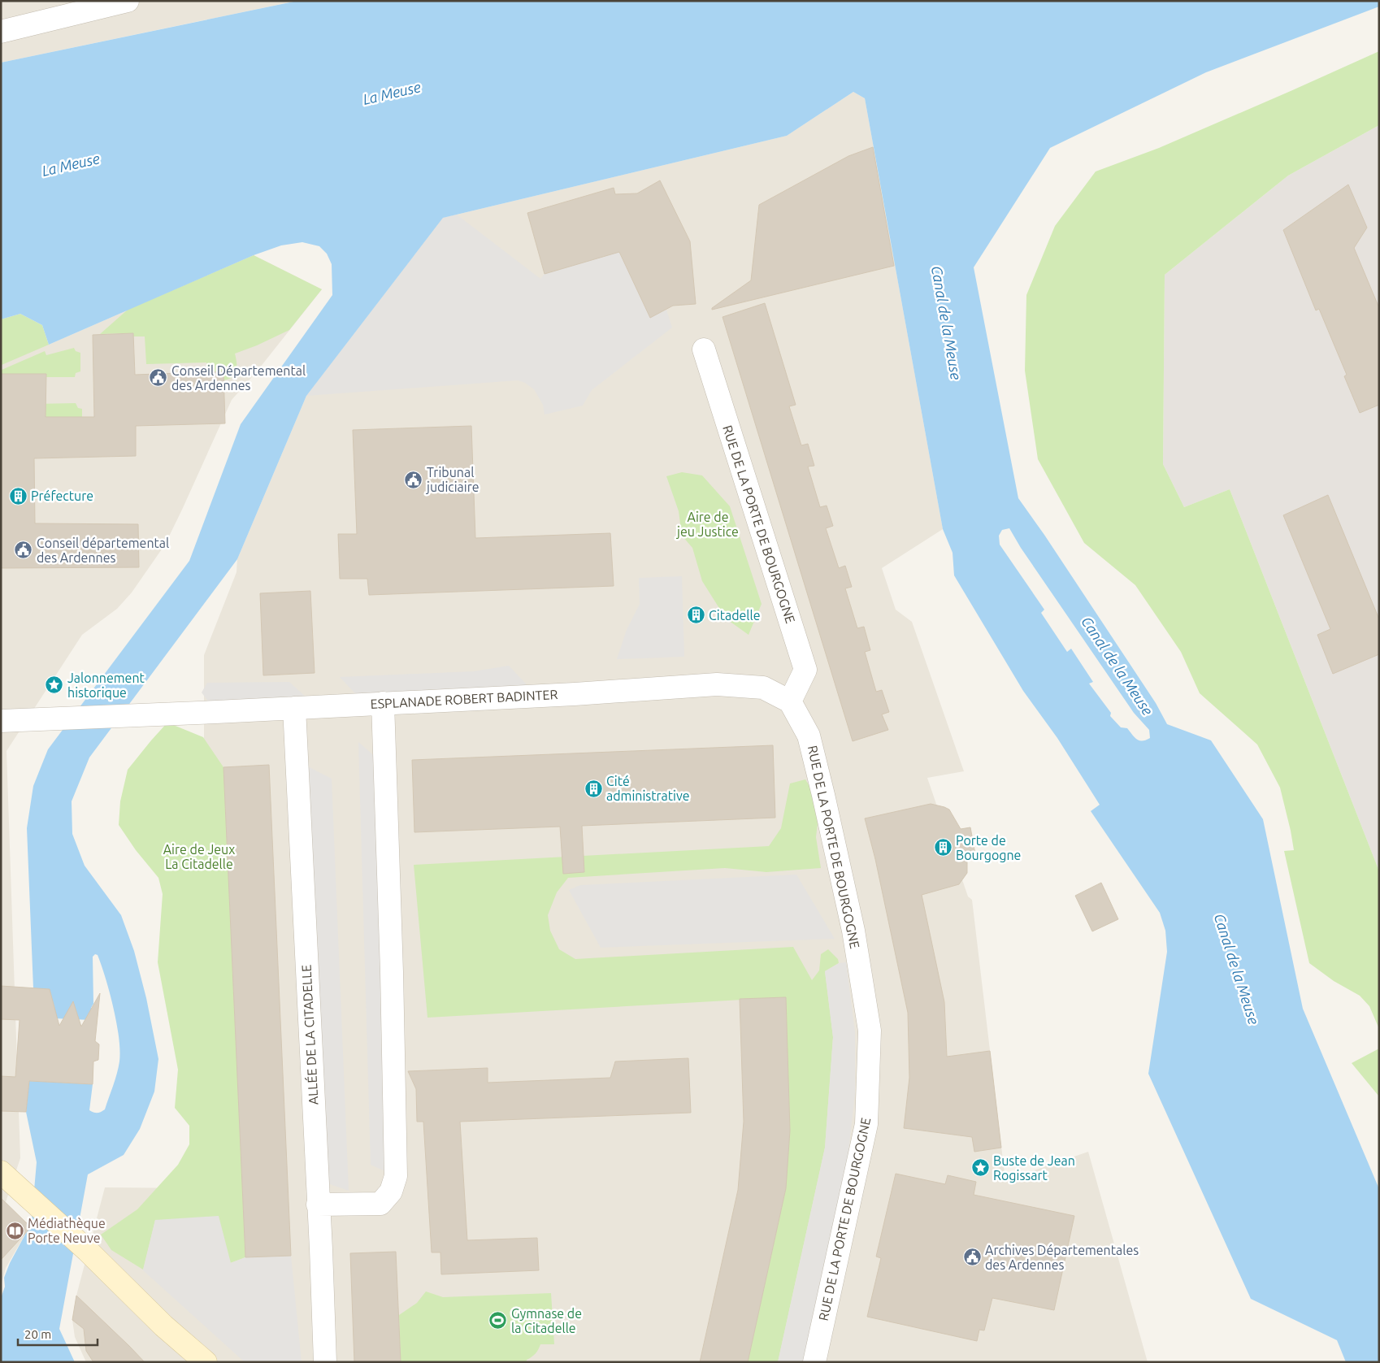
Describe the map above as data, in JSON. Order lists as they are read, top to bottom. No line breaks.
{"streets":{"street":["RUE DE LA PORTE DE BOURGOGNE","ESPLANADE ROBERT BADINTER","ALLÉE DE LA CITADELLE"]},"crossings":[["RUE DE LA PORTE DE BOURGOGNE","ESPLANADE ROBERT BADINTER"],["ESPLANADE ROBERT BADINTER","ALLÉE DE LA CITADELLE"]],"water":["La Meuse","Canal de la Meuse"],"parks":["Aire de jeu Justice","Aire de Jeux La Citadelle"],"places":{"public building":["Conseil Départemental des Ardennes","Tribunal judiciaire","Conseil départemental des Ardennes","Archives Départementales des Ardennes"],"building":["Préfecture","Citadelle","Cité administrative","Porte de Bourgogne"],"place":["Jalonnement historique","Buste de Jean Rogissart"],"library":["Médiathèque Porte Neuve"],"sports":["Gymnase de la Citadelle"]},"scale_bar":"20 m"}
